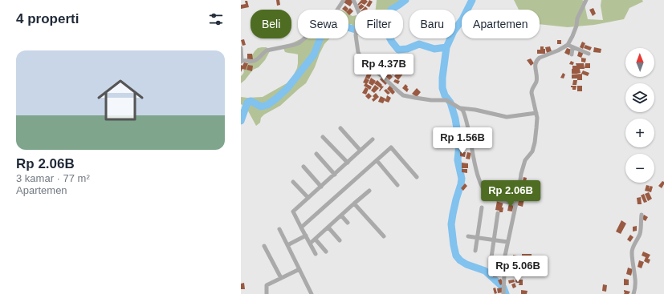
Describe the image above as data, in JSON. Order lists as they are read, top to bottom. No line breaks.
{"north":"top","page":{"heading":"4 properti","chip":["Beli","Sewa","Filter","Baru","Apartemen"],"list":[{"name":"Rp 2.06B","note":"3 kamar · 77 m² · Apartemen"}],"map_buttons":["+","−"],"price":["Rp 4.37B","Rp 1.56B","Rp 2.06B","Rp 5.06B"]}}
